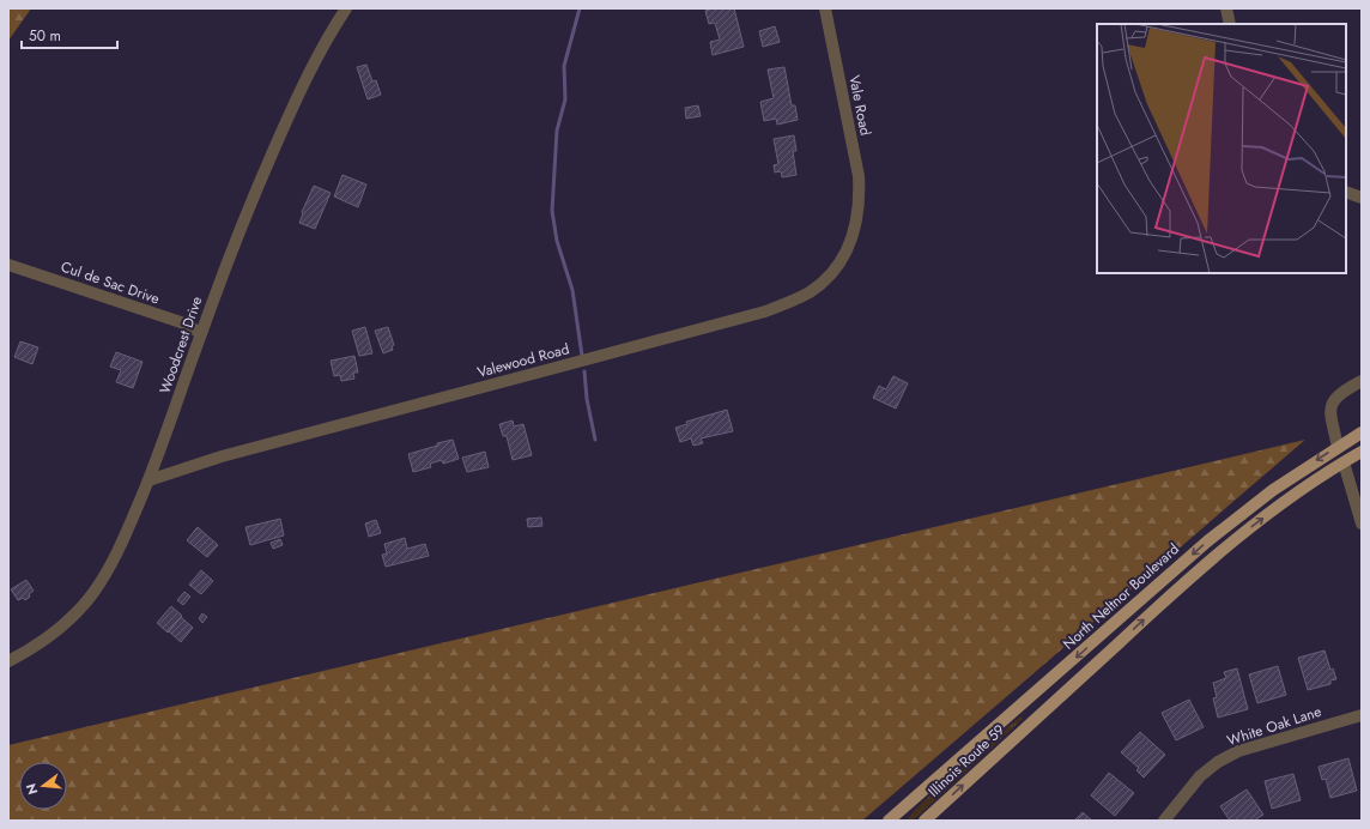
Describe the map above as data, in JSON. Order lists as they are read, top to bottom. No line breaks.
{"streets":{"main road":["North Neltnor Boulevard","Illinois Route 59"],"street":["Vale Road","Cul de Sac Drive","Woodcrest Drive","Valewood Road","White Oak Lane"]},"crossings":[["Vale Road","Valewood Road"],["Cul de Sac Drive","Woodcrest Drive"],["Woodcrest Drive","Valewood Road"],["North Neltnor Boulevard","Illinois Route 59"]],"one_way":["North Neltnor Boulevard","Illinois Route 59"],"scale_bar":"50 m","north":"left"}
